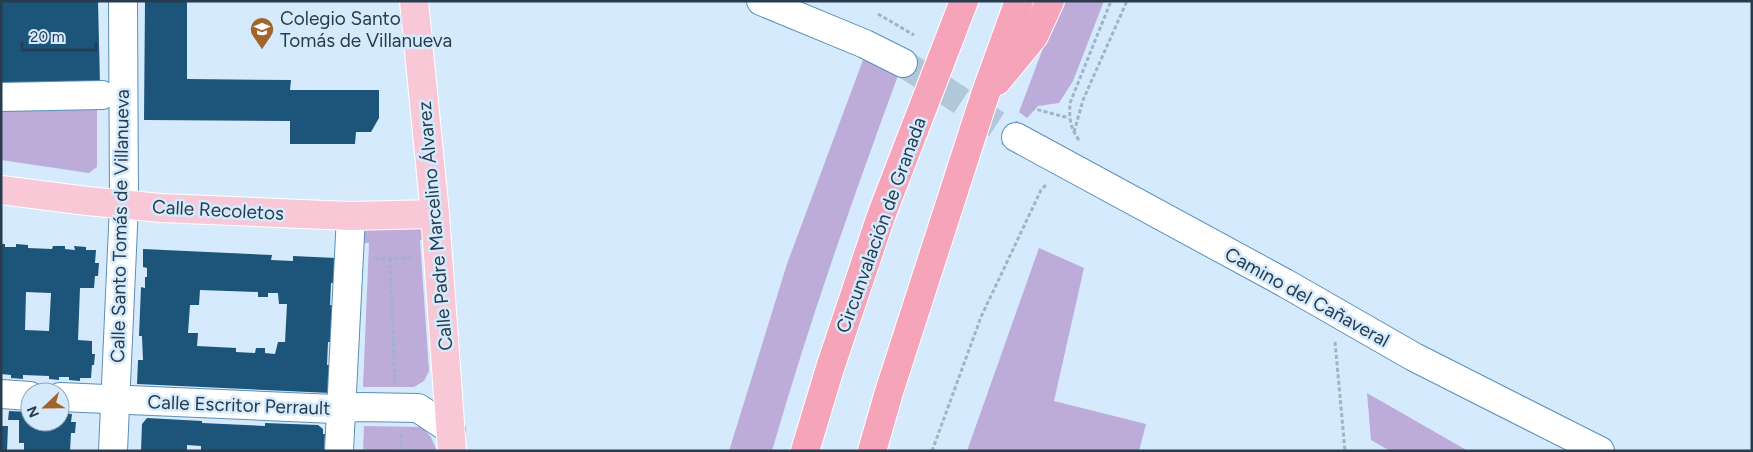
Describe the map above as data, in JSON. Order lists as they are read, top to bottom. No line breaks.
{"streets":{"highway":["Circunvalación de Granada"],"main road":["Calle Recoletos","Calle Padre Marcelino Álvarez"],"street":["Calle Santo Tomás de Villanueva","Camino del Cañaveral","Calle Escritor Perrault"]},"crossings":[["Calle Recoletos","Calle Santo Tomás de Villanueva"],["Calle Recoletos","Calle Padre Marcelino Álvarez"],["Calle Santo Tomás de Villanueva","Calle Escritor Perrault"]],"places":{"school or university":["Colegio Santo Tomás de Villanueva"]},"scale_bar":"20 m","north":"left"}
